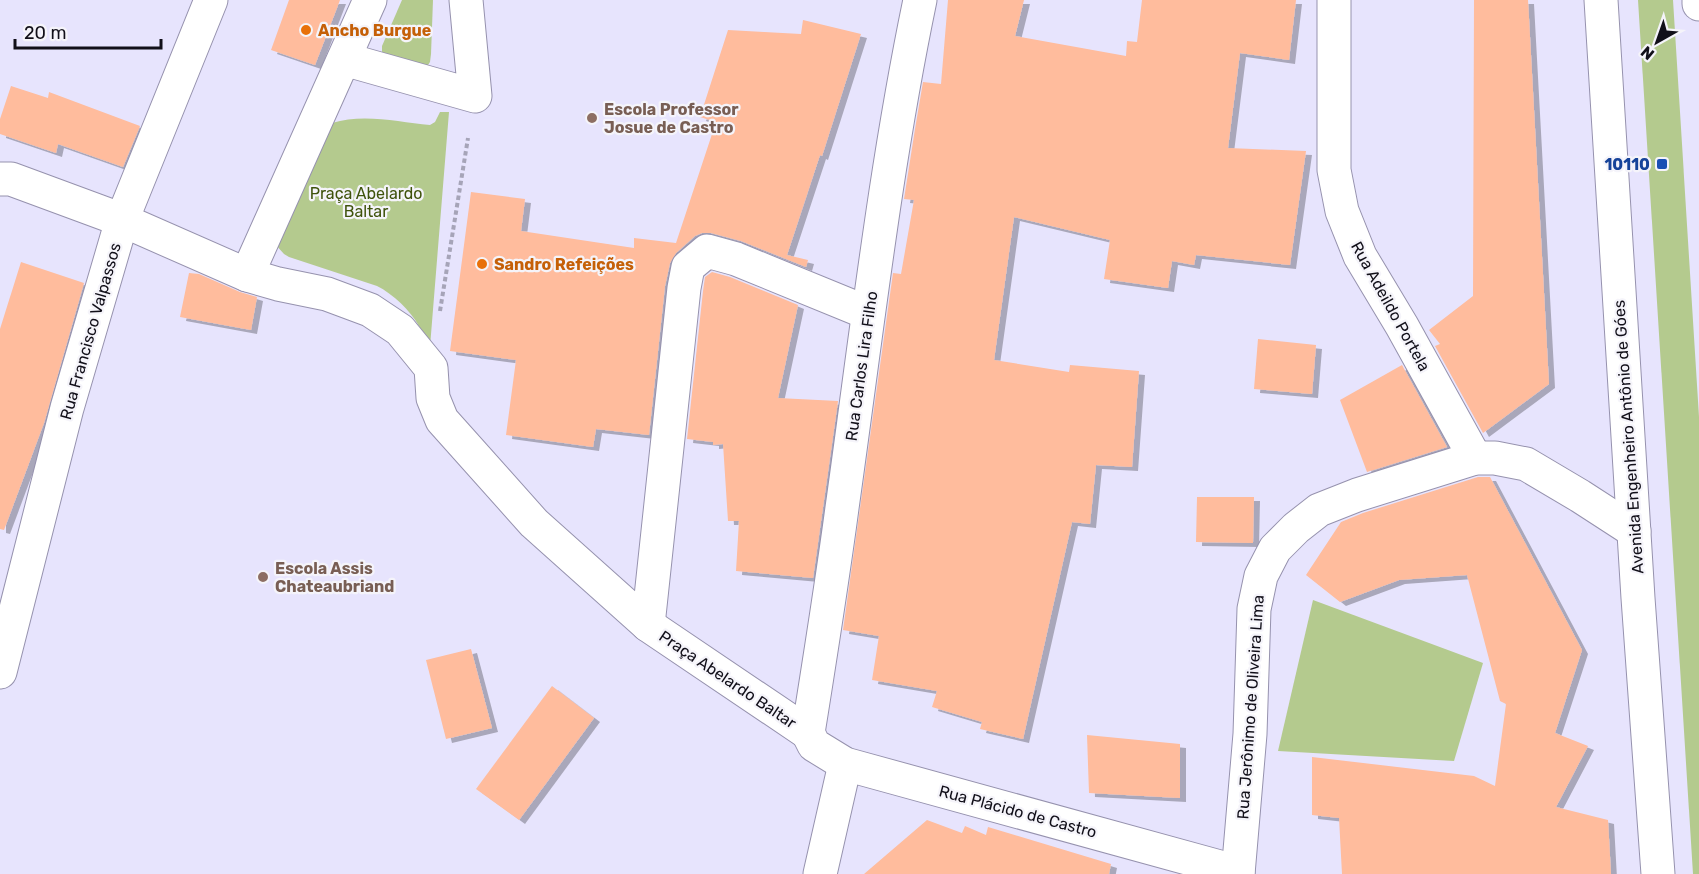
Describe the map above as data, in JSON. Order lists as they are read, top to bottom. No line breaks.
{"streets":{"street":["Rua Adeildo Portela","Rua Francisco Valpassos","Rua Carlos Lira Filho","Avenida Engenheiro Antônio de Góes","Praça Abelardo Baltar","Rua Jerônimo de Oliveira Lima","Rua Plácido de Castro"]},"crossings":[["Rua Adeildo Portela","Rua Jerônimo de Oliveira Lima"],["Rua Carlos Lira Filho","Praça Abelardo Baltar"],["Rua Carlos Lira Filho","Rua Plácido de Castro"],["Avenida Engenheiro Antônio de Góes","Rua Jerônimo de Oliveira Lima"],["Praça Abelardo Baltar","Rua Plácido de Castro"],["Rua Jerônimo de Oliveira Lima","Rua Plácido de Castro"]],"parks":["Praça Abelardo Baltar"],"places":{"other":["Ancho Burgue","Escola Professor Josue de Castro","Sandro Refeições","Escola Assis Chateaubriand"],"transit":["10110"]},"scale_bar":"20 m","north":"bottom left"}
